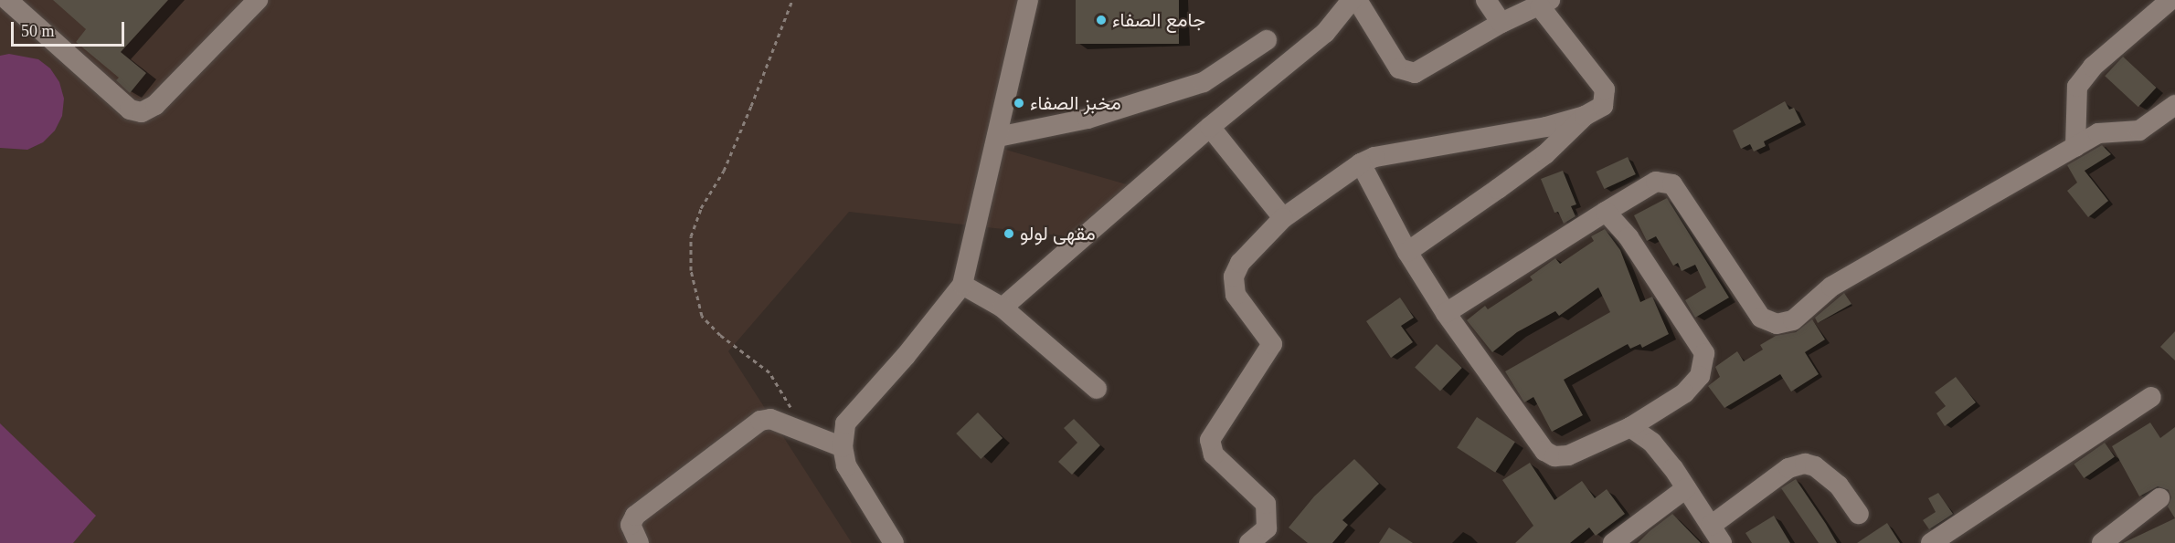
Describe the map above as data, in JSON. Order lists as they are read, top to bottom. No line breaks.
{"places":["جامع الصفاء","مخبز الصفاء","مقهى لولو"],"scale_bar":"50 m"}
